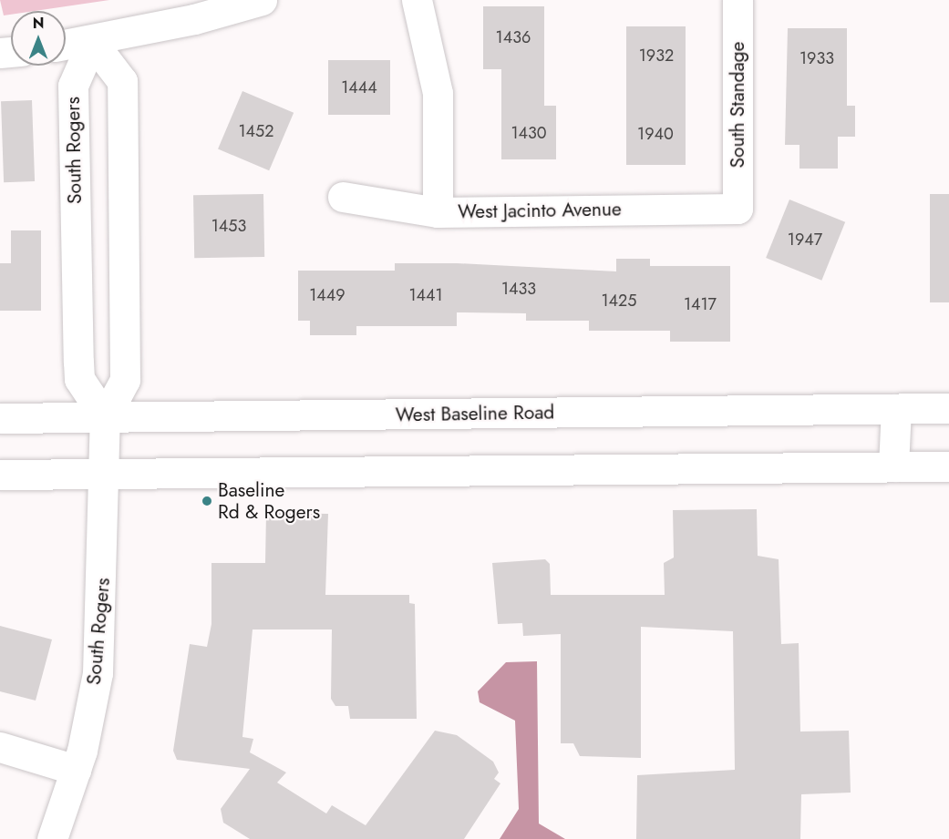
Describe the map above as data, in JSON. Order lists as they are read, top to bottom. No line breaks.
{"streets":{"street":["South Standage","South Rogers","West Jacinto Avenue","West Baseline Road"]},"crossings":[["South Standage","West Jacinto Avenue"],["South Rogers","West Baseline Road"]],"places":["Baseline Rd & Rogers"],"house_numbers":["1436","1932","1933","1444","1452","1430","1940","1453","1947","1433","1449","1441","1425","1417"],"north":"top"}
